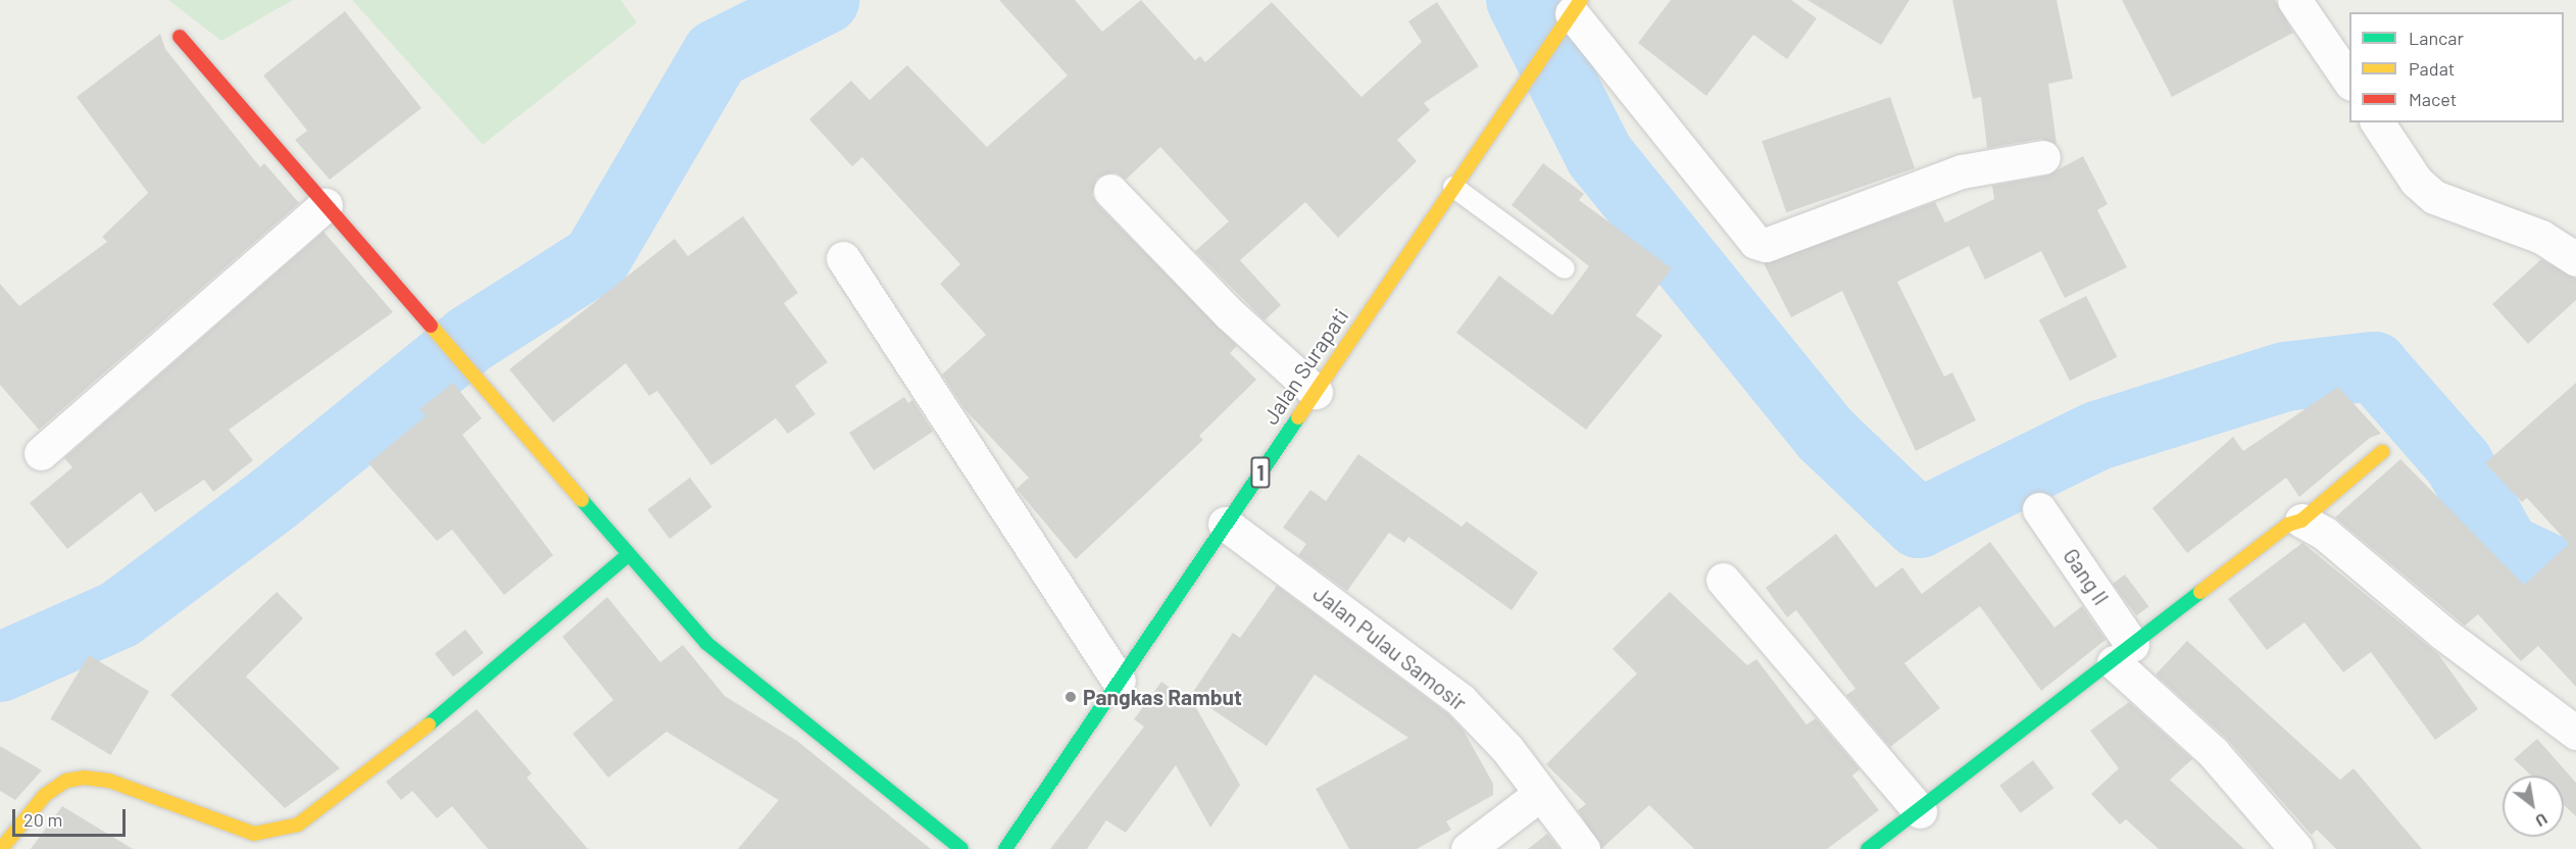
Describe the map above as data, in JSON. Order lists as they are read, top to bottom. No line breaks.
{"streets":{"main road":["Jalan Surapati","1"],"street":["Gang II","Jalan Pulau Samosir"]},"crossings":[["Jalan Surapati","Jalan Pulau Samosir"]],"places":["Pangkas Rambut"],"legend":["Lancar","Padat","Macet"],"scale_bar":"20 m","north":"bottom right"}
